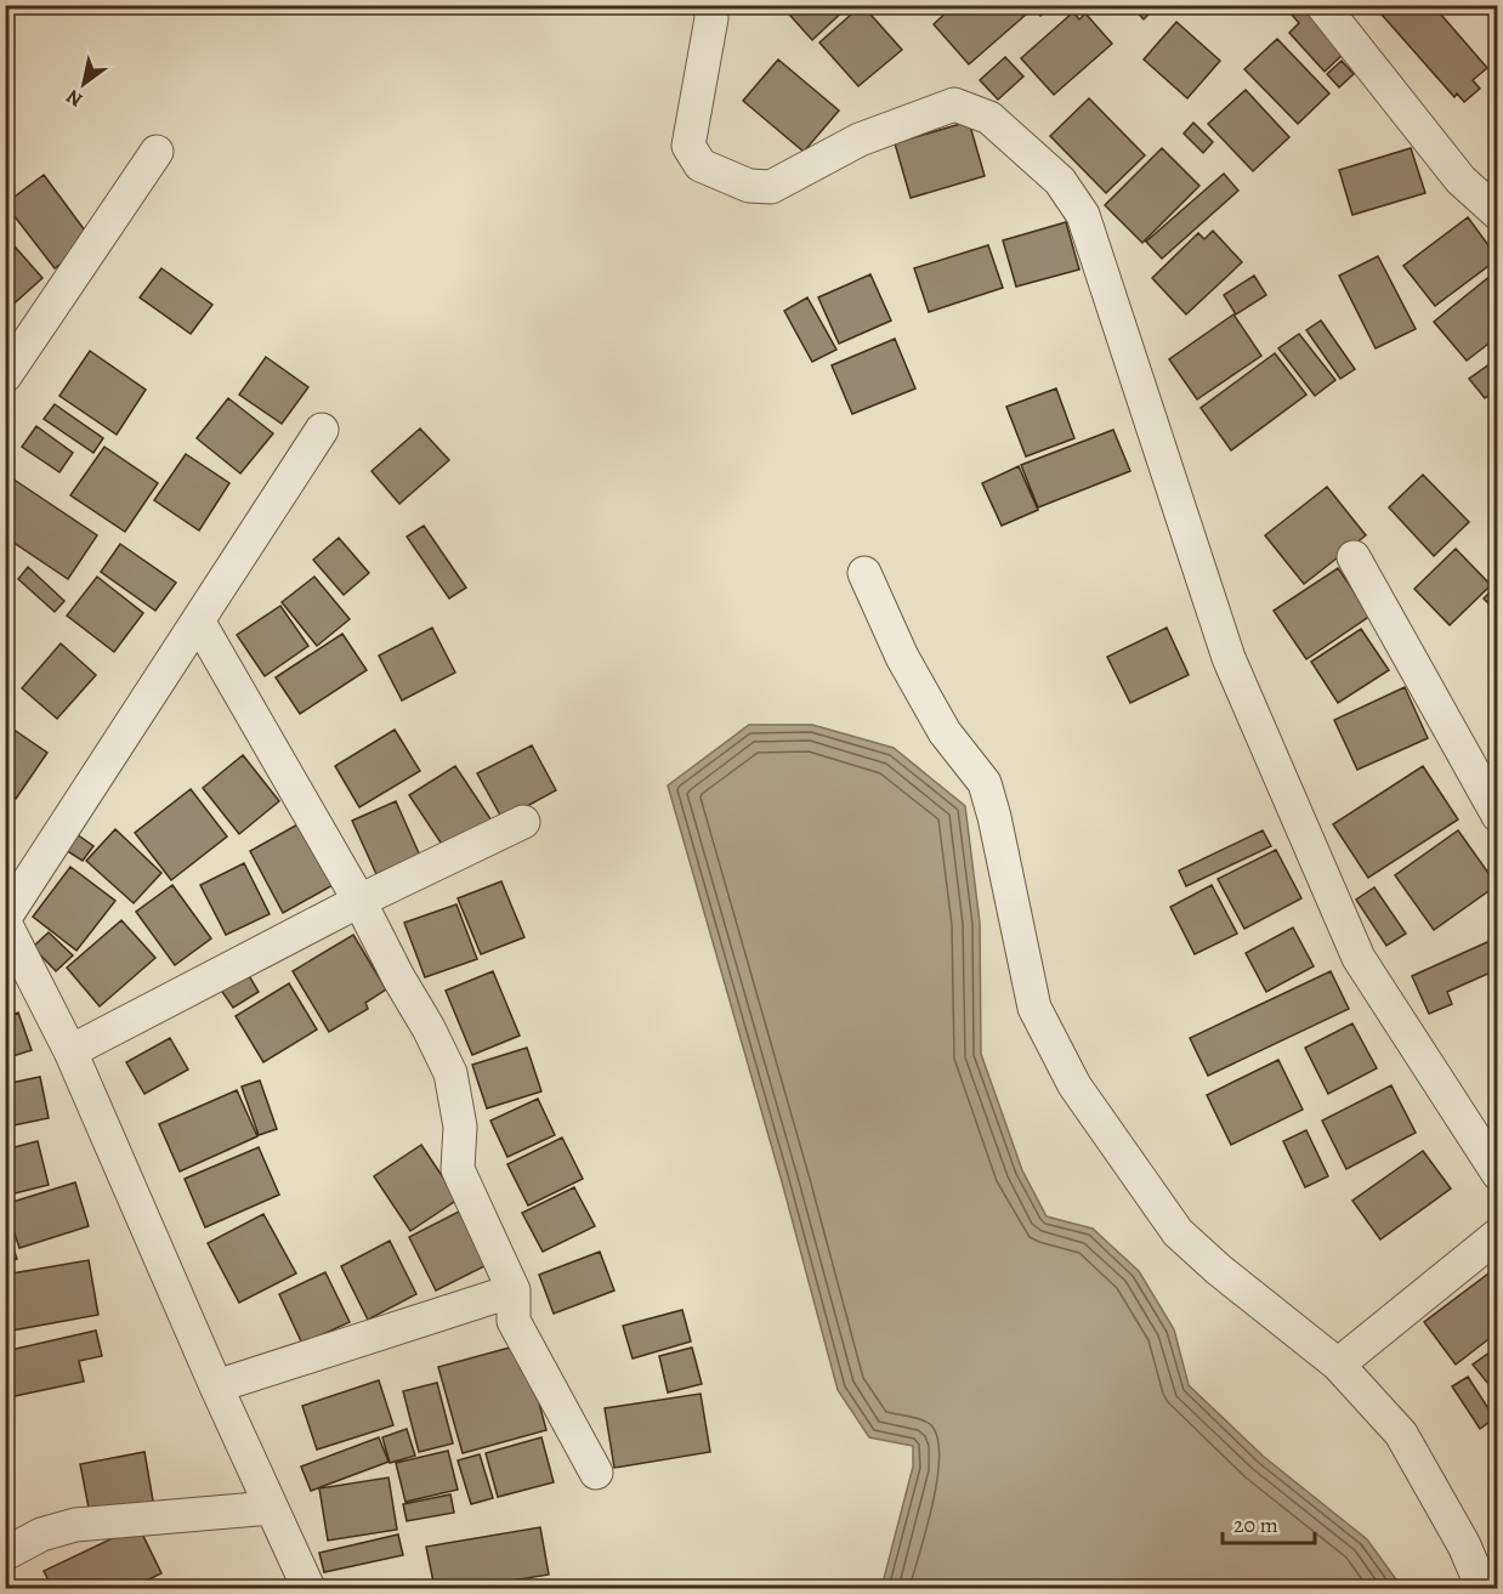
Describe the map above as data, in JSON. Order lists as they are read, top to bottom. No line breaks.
{"scale_bar":"20 m","north":"bottom left"}
